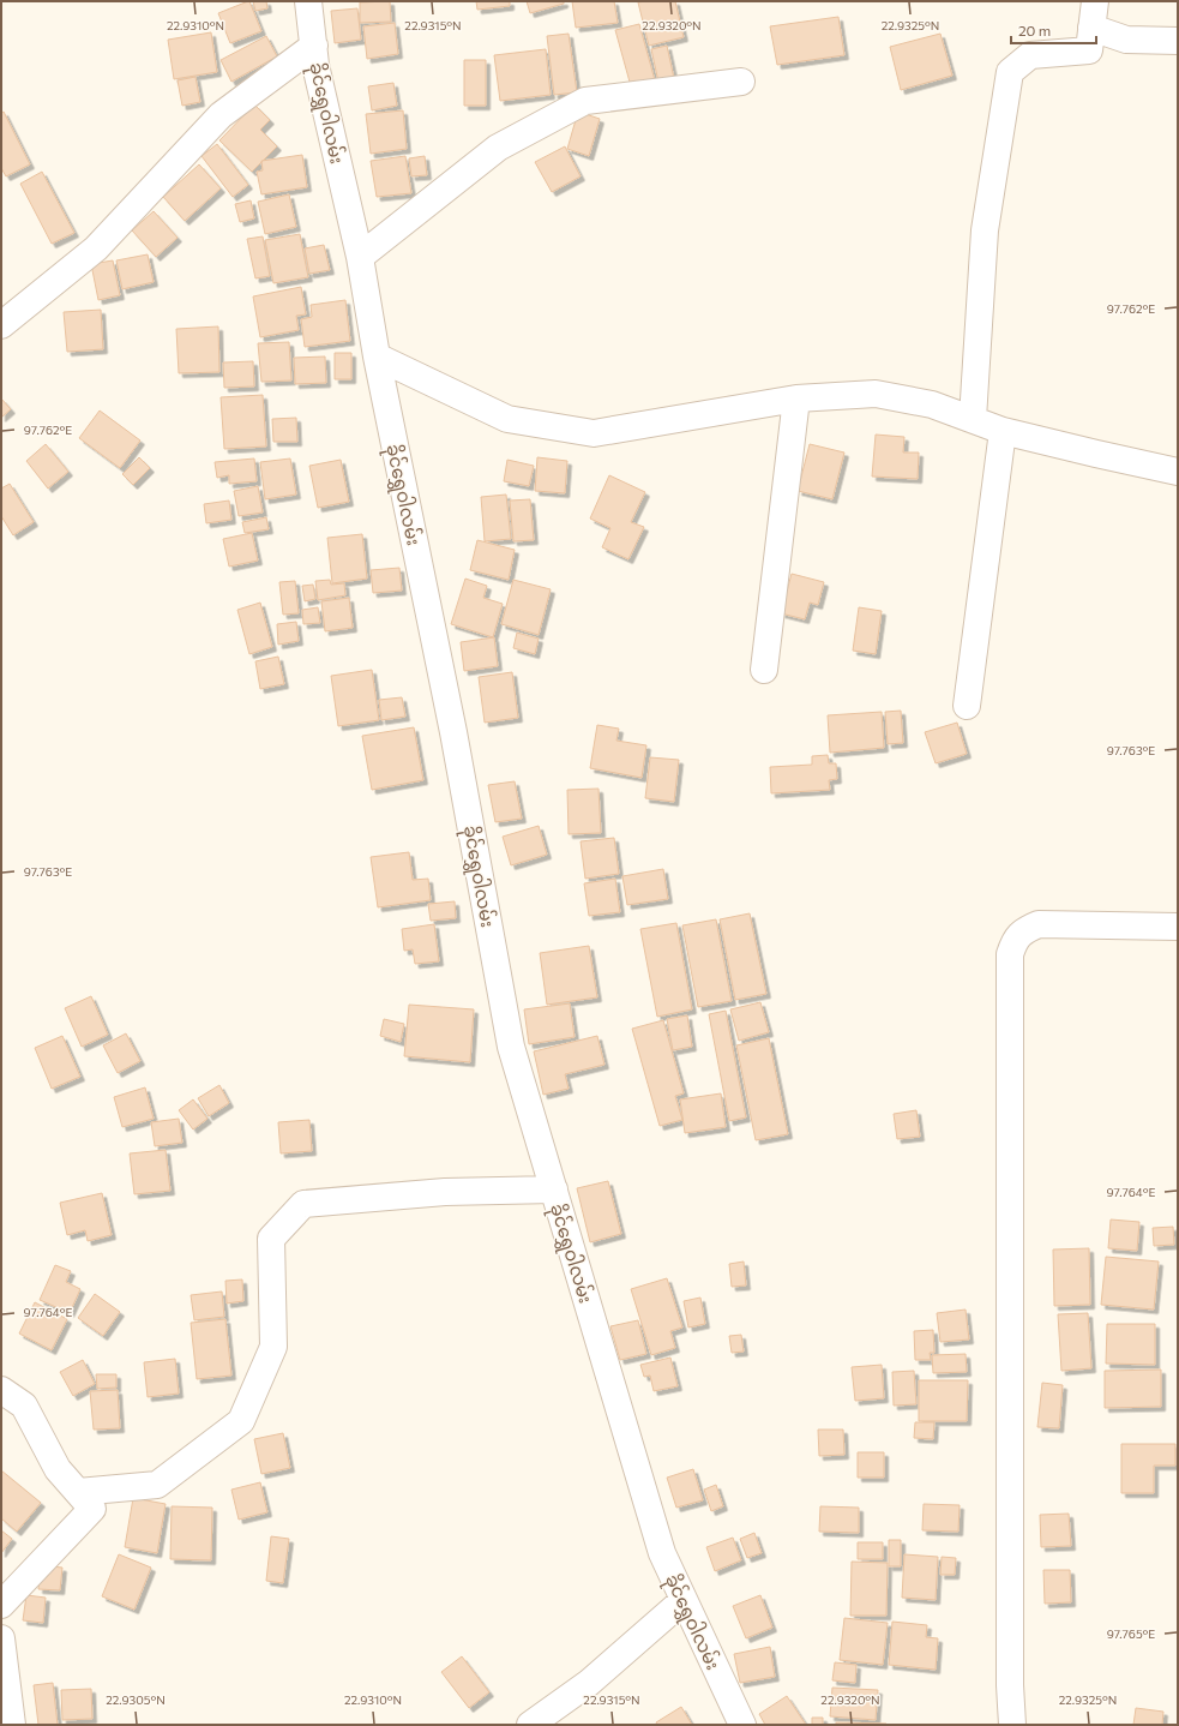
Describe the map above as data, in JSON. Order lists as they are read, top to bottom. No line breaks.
{"streets":{"street":["ခိုင်ရွှေဝါလမ်း"]},"scale_bar":"20 m","coordinates":["22.9310°N","22.9315°N","22.9320°N","22.9325°N","97.762°E","97.763°E","97.764°E","97.765°E","22.9305°N"]}
